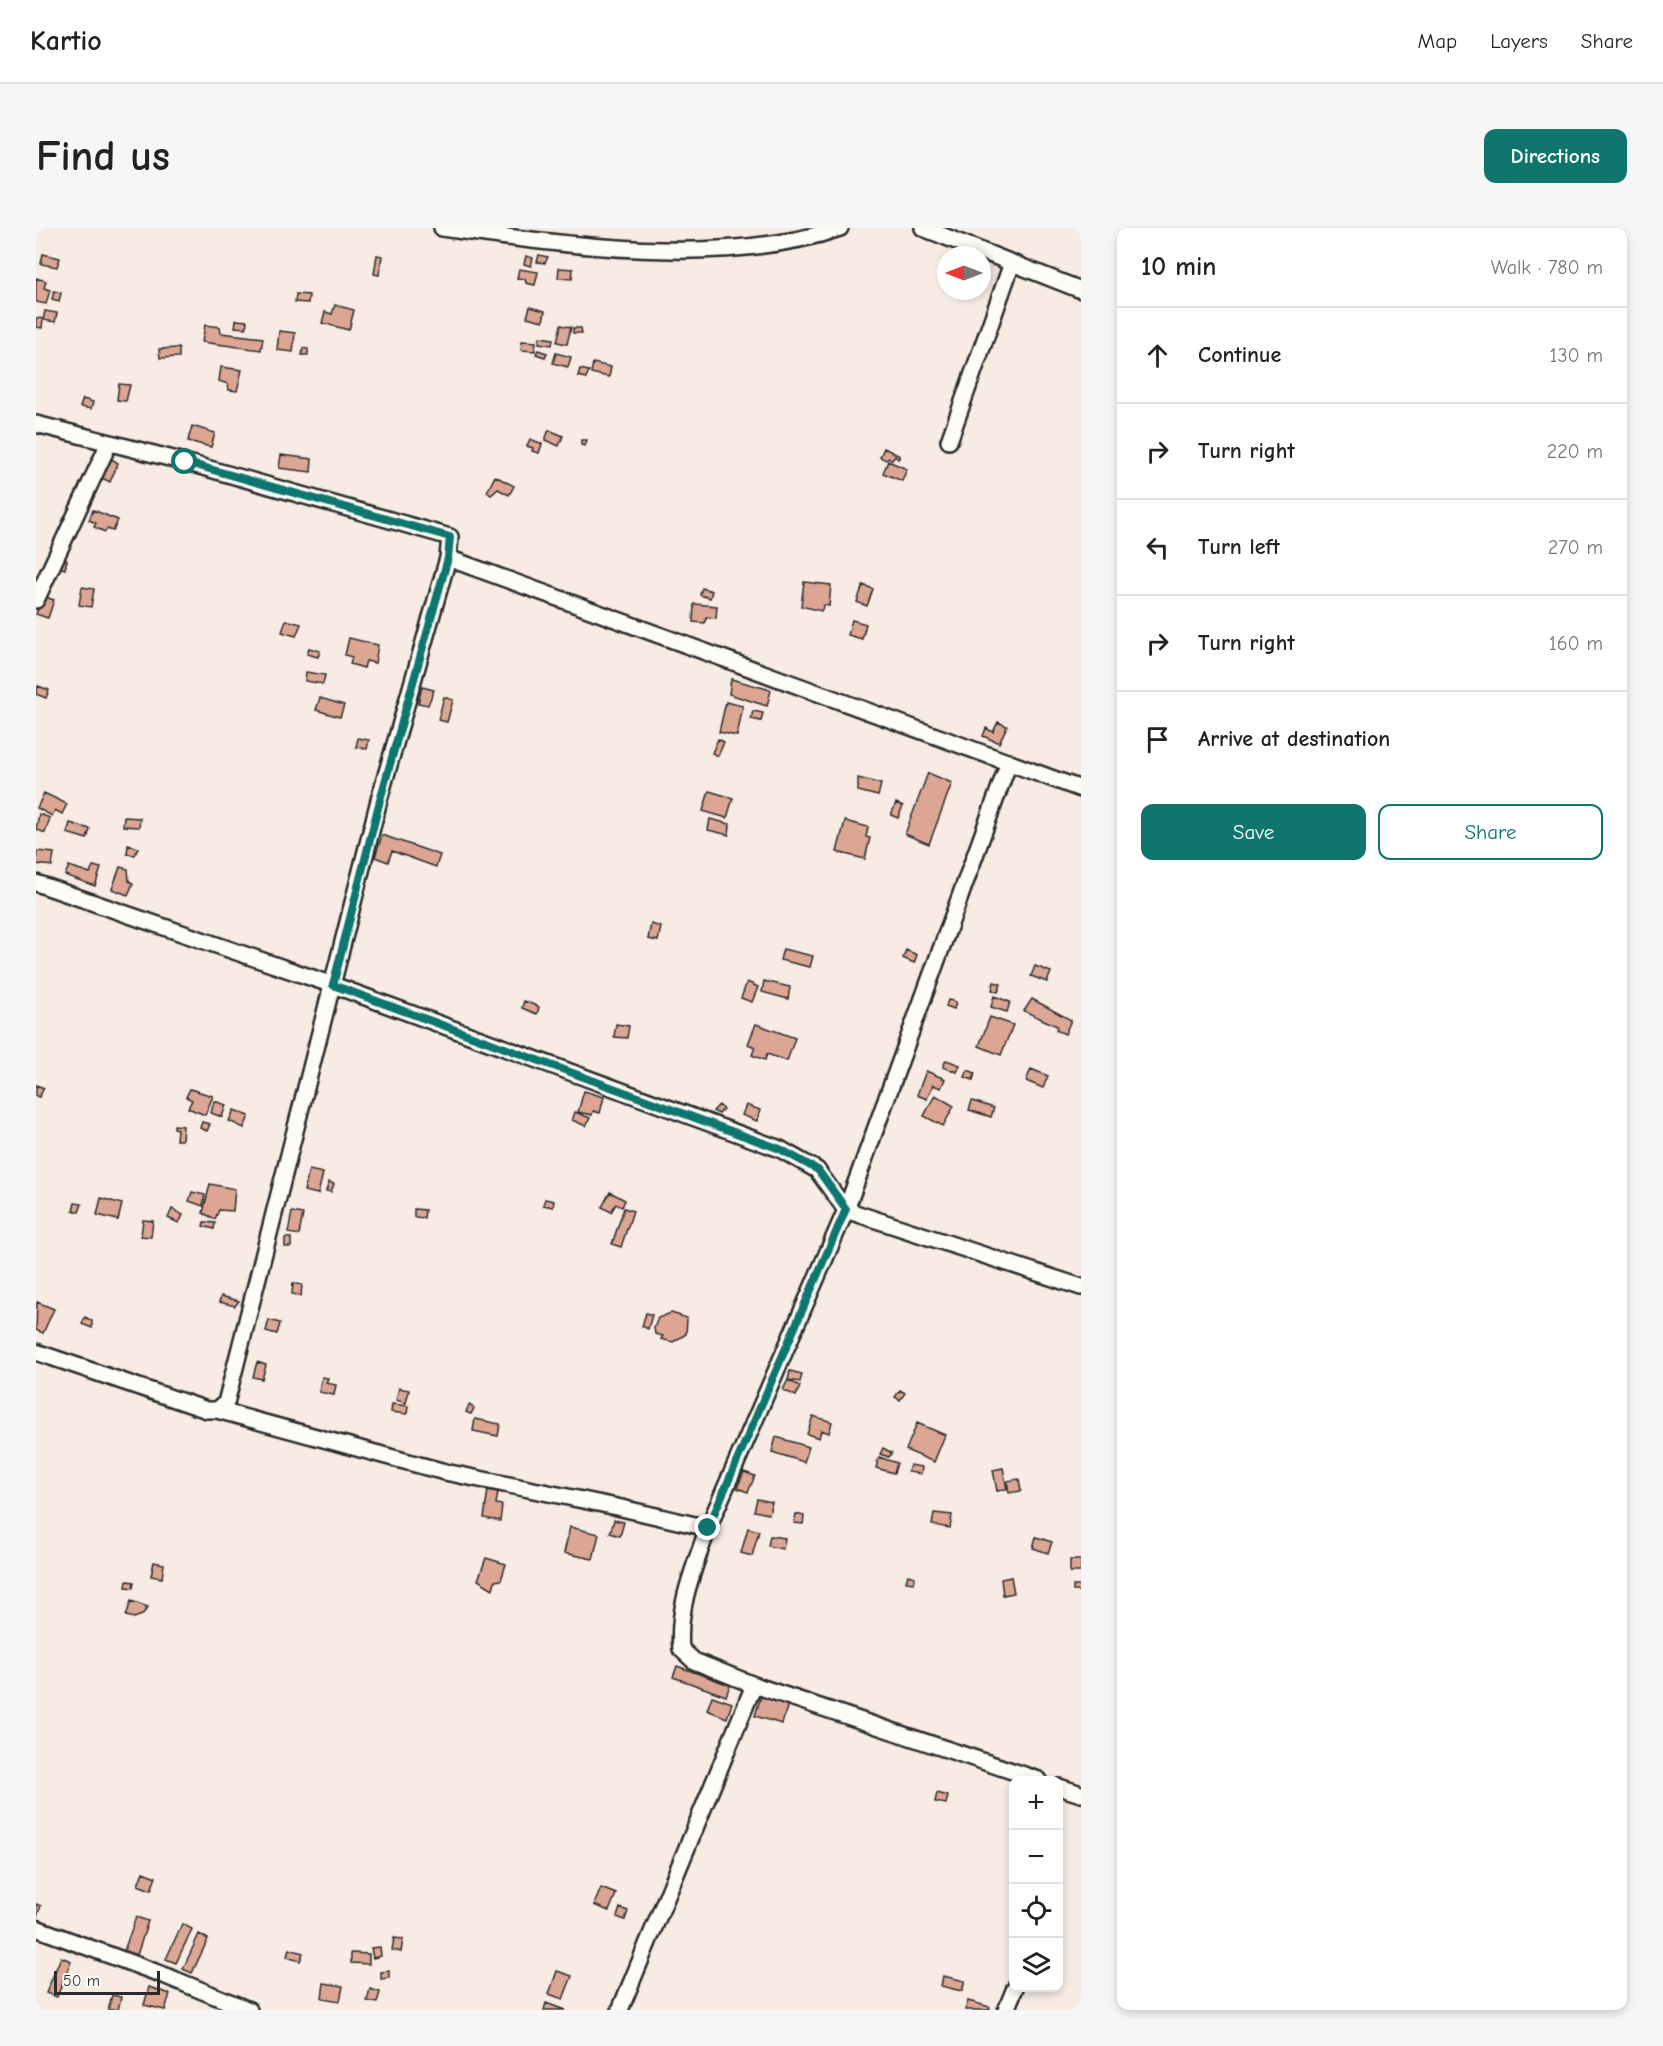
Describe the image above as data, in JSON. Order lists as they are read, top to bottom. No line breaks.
{"scale_bar":"50 m","north":"left","page":{"header":"Kartio","nav":["Map","Layers","Share"],"buttons":["Directions",["Save","Share"]],"title":"Find us","heading":["10 min","Walk · 780 m"],"list":[["Continue","130 m"],["Turn right","220 m"],["Turn left","270 m"],["Turn right","160 m"],"Arrive at destination"],"map_buttons":["+","−"],"scale":"50 m"}}
